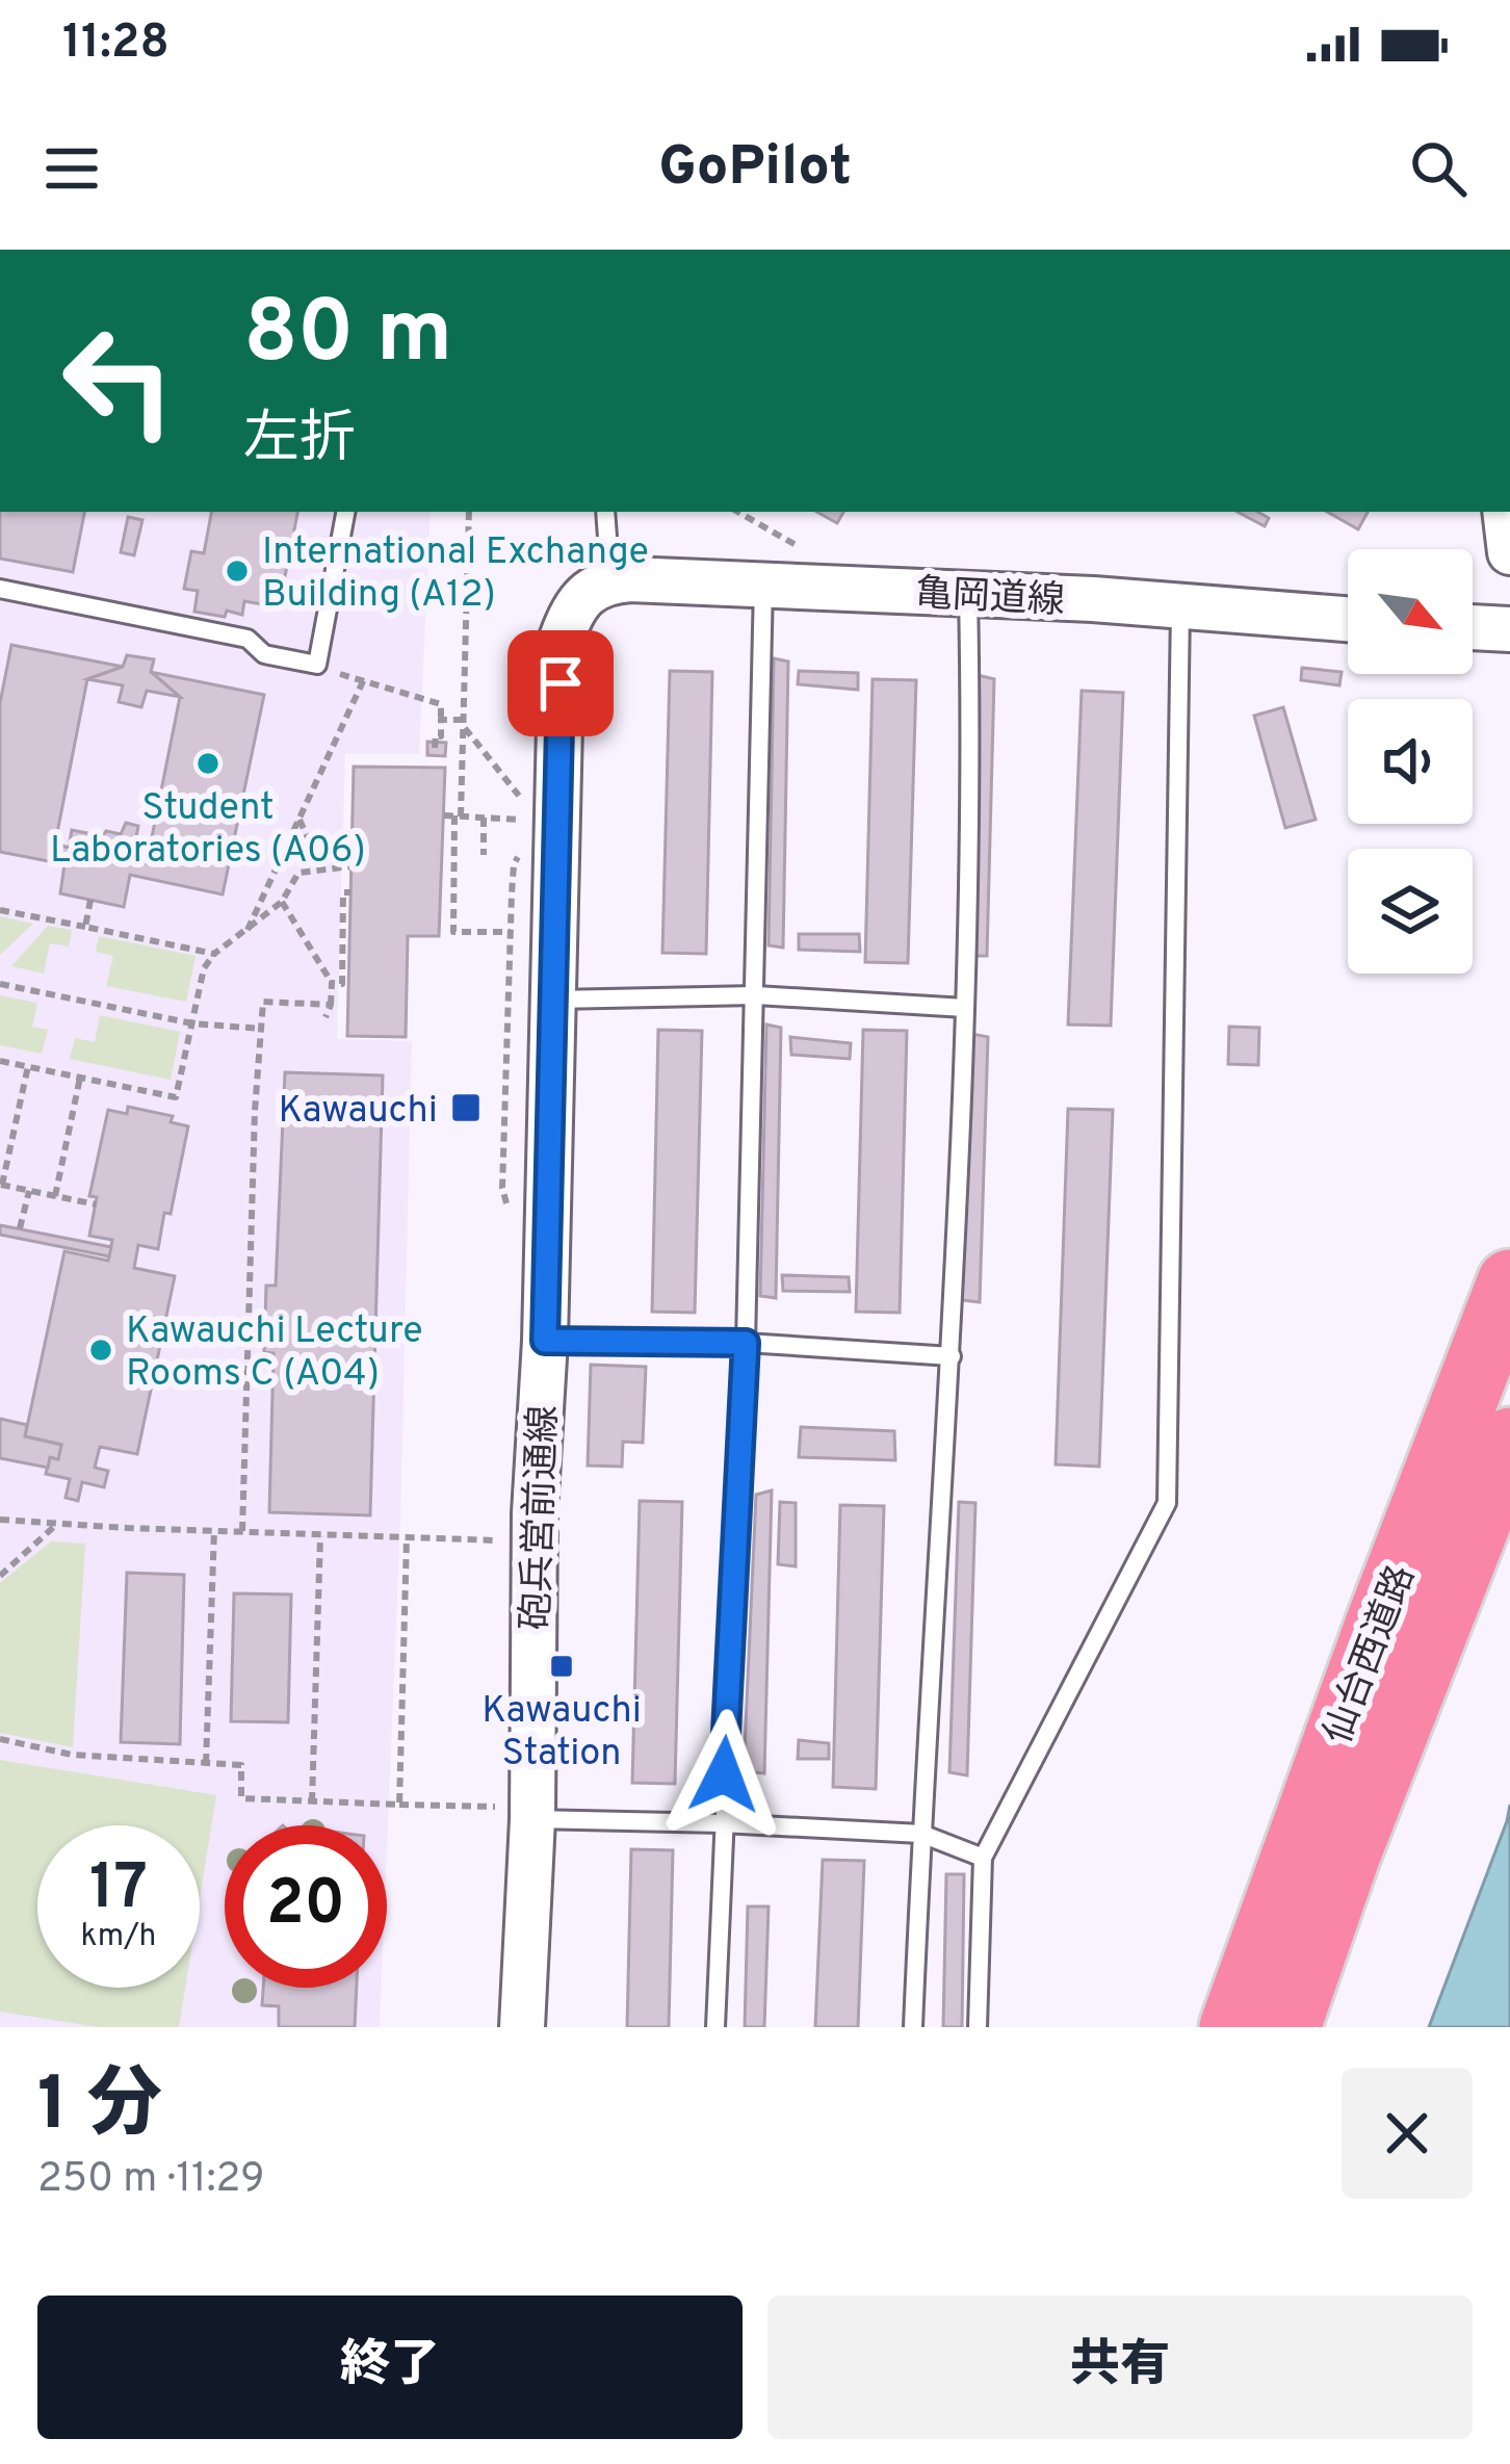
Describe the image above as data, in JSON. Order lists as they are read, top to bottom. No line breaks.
{"streets":{"highway":["仙台西道路"],"street":["亀岡道線","砲兵営前通線"]},"crossings":[["亀岡道線","砲兵営前通線"]],"places":{"other":["International Exchange Building (A12)","Student Laboratories (A06)","Kawauchi Lecture Rooms C (A04)"],"transit":["Kawauchi","Kawauchi Station"]},"north":"bottom right","page":{"status":"11:28","header":"GoPilot","turn":["80 m","左折"],"speed":"17 km/h","limit":"20","heading":["1 分","250 m · 11:29"],"buttons":["終了","共有"]}}
